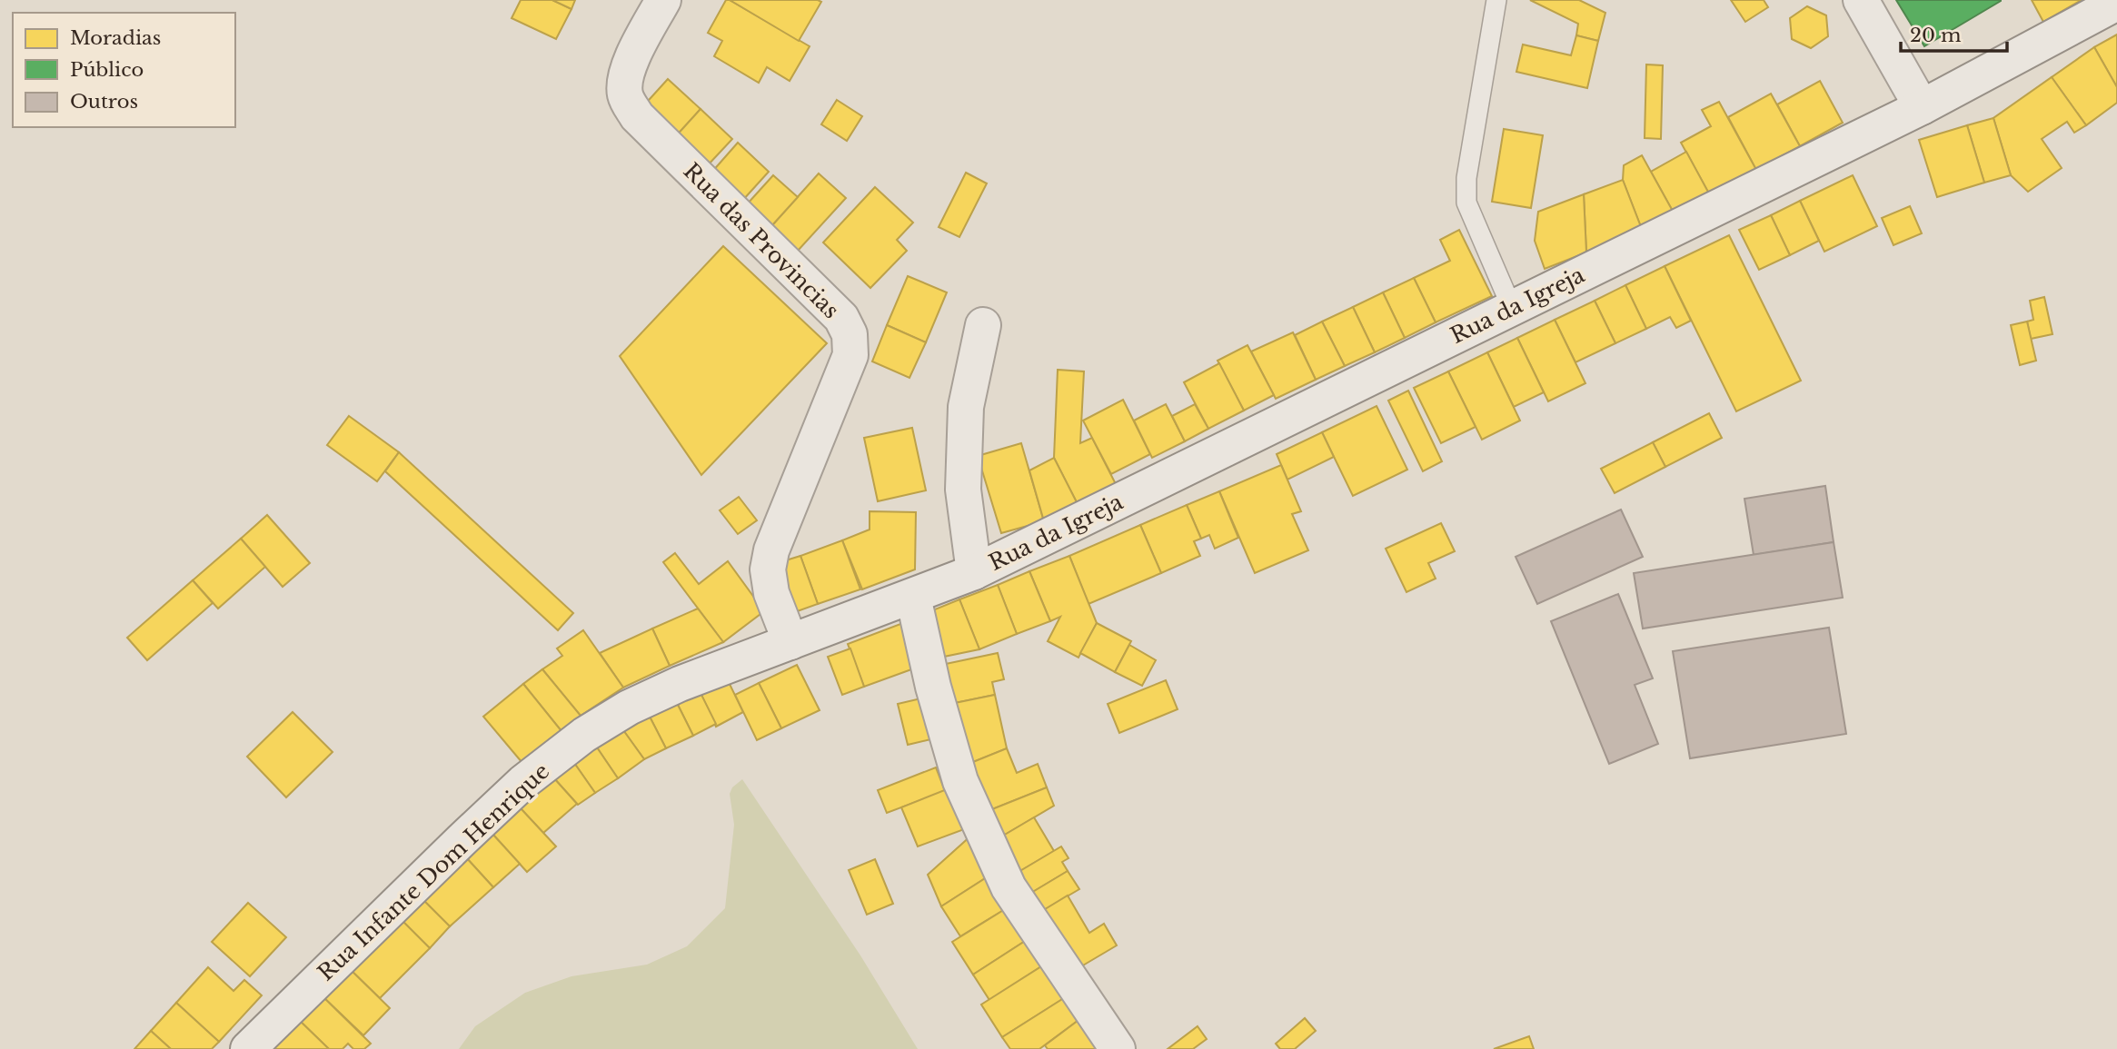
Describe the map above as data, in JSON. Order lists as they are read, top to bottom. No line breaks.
{"streets":{"street":["Rua das Provincias","Rua da Igreja","Rua Infante Dom Henrique"]},"crossings":[["Rua das Provincias","Rua Infante Dom Henrique"],["Rua da Igreja","Rua Infante Dom Henrique"]],"legend":["Moradias","Público","Outros"],"scale_bar":"20 m"}
